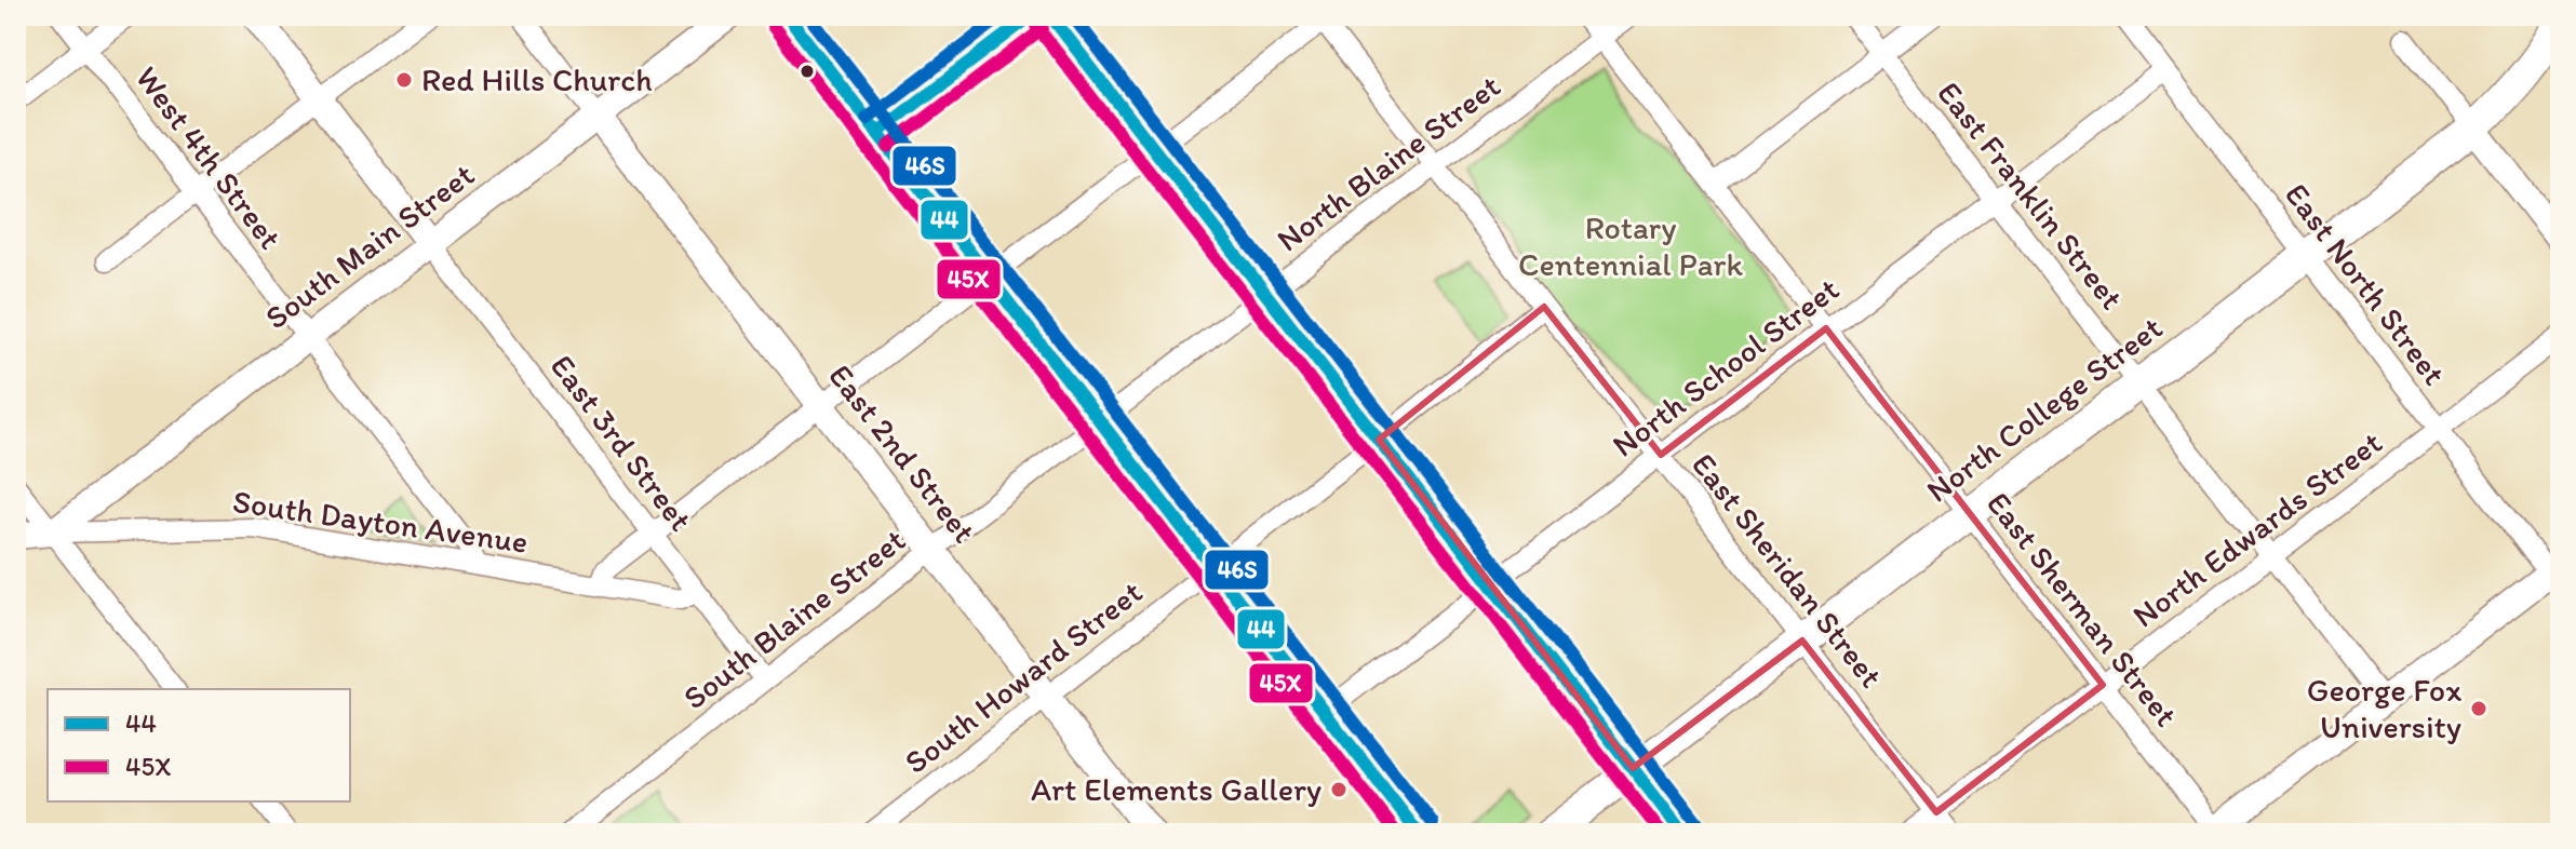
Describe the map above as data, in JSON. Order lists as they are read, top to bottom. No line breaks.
{"streets":{"main road":["North College Street"],"street":["West 4th Street","North Blaine Street","East Franklin Street","South Main Street","East North Street","North School Street","East 3rd Street","East 2nd Street","South Dayton Avenue","North Edwards Street","East Sheridan Street","East Sherman Street","South Blaine Street","South Howard Street"]},"crossings":[["West 4th Street","South Main Street"],["West 4th Street","South Dayton Avenue"],["North Blaine Street","East Sheridan Street"],["North Blaine Street","East Sherman Street"],["North Blaine Street","South Blaine Street"],["East Franklin Street","North School Street"],["East Franklin Street","North College Street"],["East Franklin Street","North Edwards Street"],["South Main Street","East 3rd Street"],["South Main Street","East 2nd Street"],["South Main Street","South Dayton Avenue"],["East North Street","North School Street"],["East North Street","North College Street"],["East North Street","North Edwards Street"],["North School Street","East Sheridan Street"],["North School Street","East Sherman Street"],["North College Street","East Sheridan Street"],["North College Street","East Sherman Street"],["East 3rd Street","South Dayton Avenue"],["East 3rd Street","South Blaine Street"],["East 2nd Street","South Blaine Street"],["East 2nd Street","South Howard Street"],["North Edwards Street","East Sheridan Street"],["North Edwards Street","East Sherman Street"],["East Sheridan Street","South Howard Street"]],"parks":["Rotary Centennial Park"],"places":["Red Hills Church","George Fox University","Art Elements Gallery"],"lines":["transit line 44","transit line 46S","transit line 45X"],"legend":["44","45X"]}
